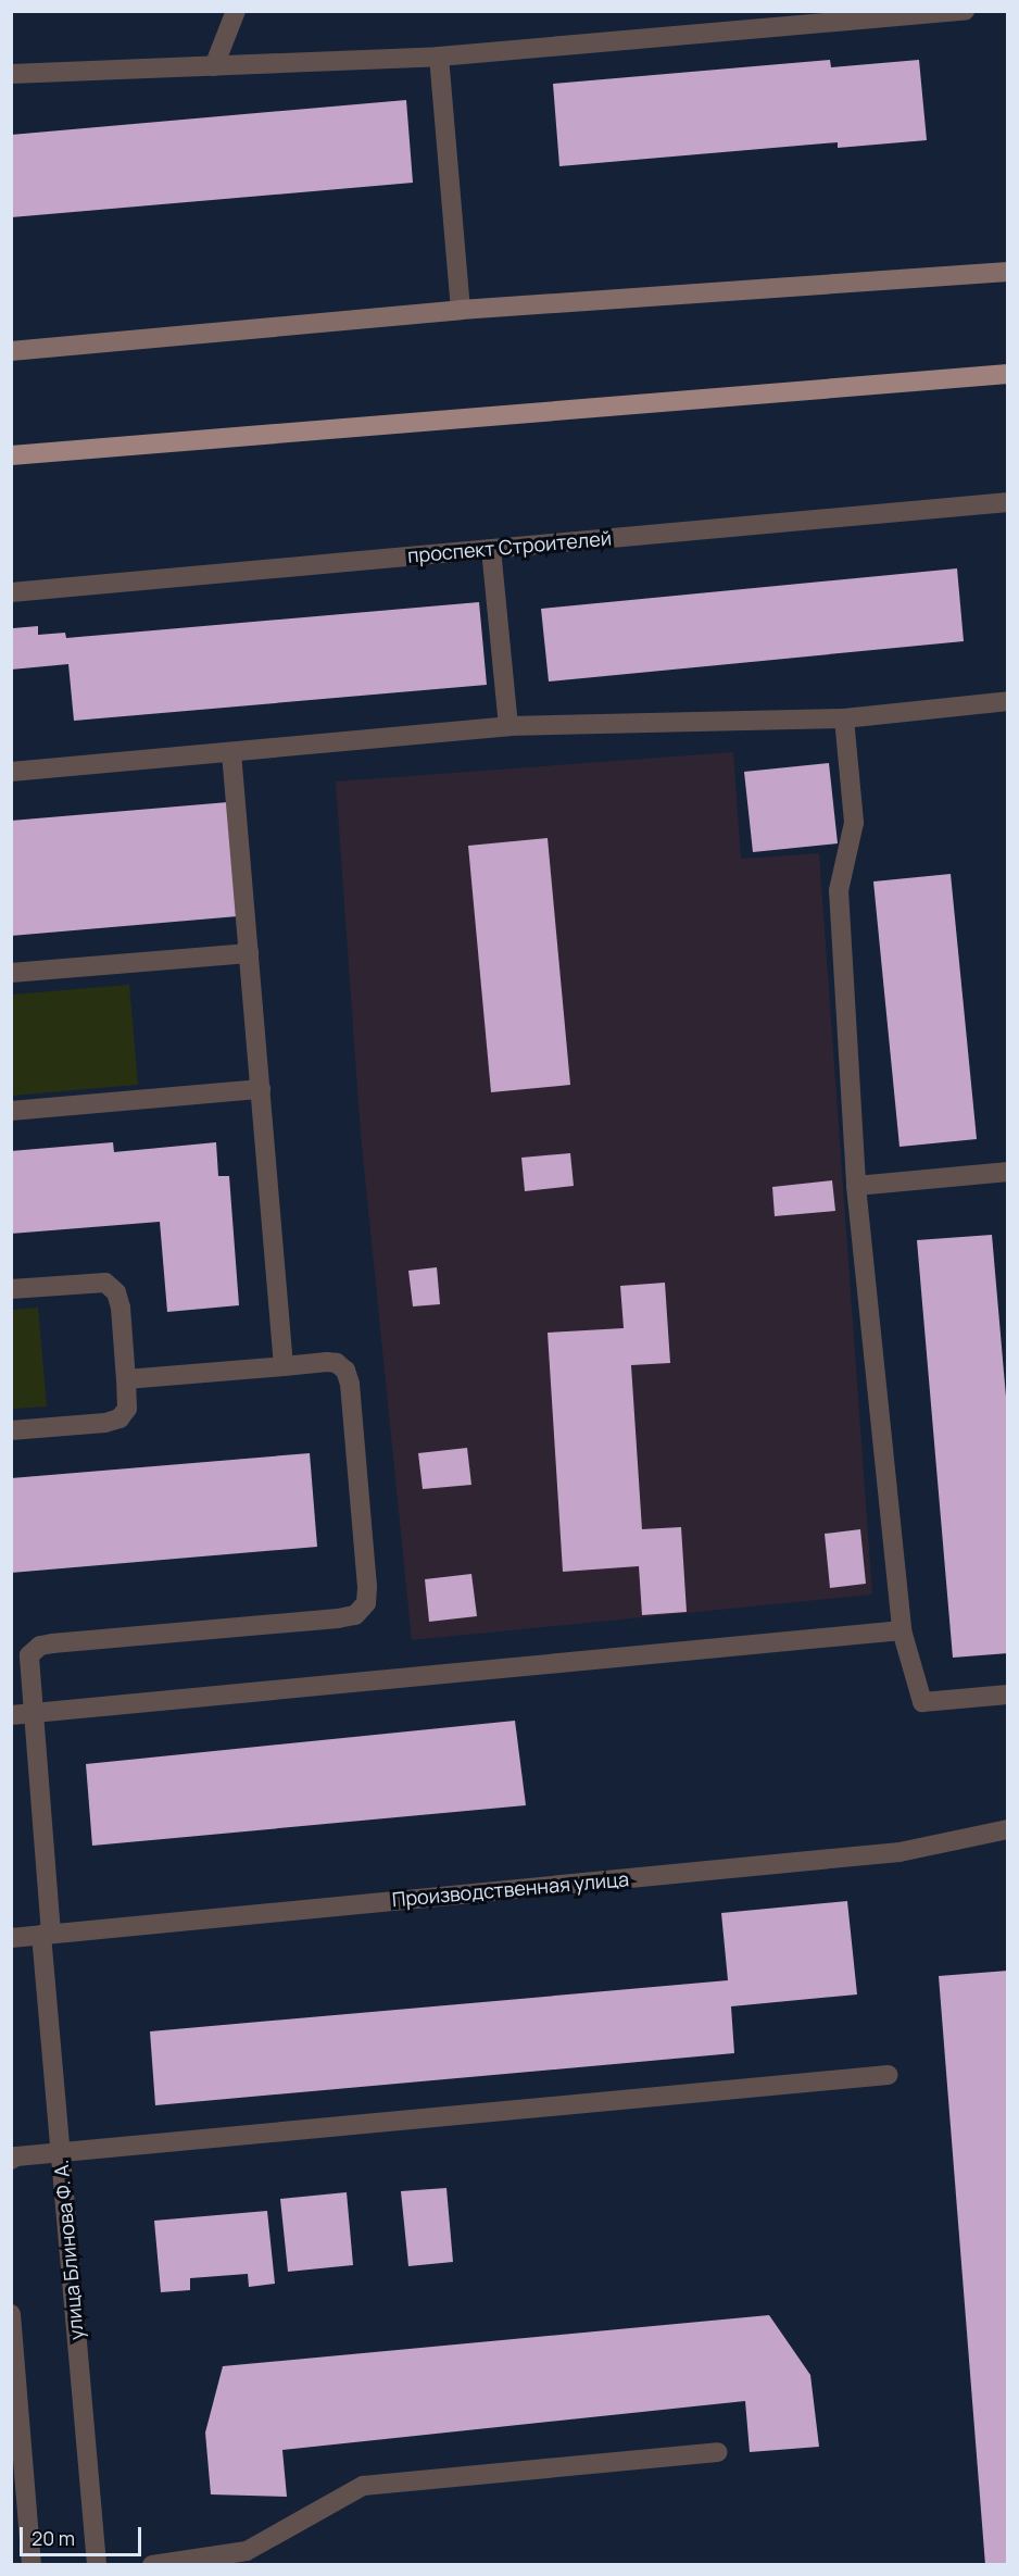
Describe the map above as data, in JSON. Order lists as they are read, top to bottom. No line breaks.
{"streets":{"street":["проспект Строителей","Производственная улица","улица Блинова Ф. А."]},"crossings":[["Производственная улица","улица Блинова Ф. А."]],"scale_bar":"20 m"}
